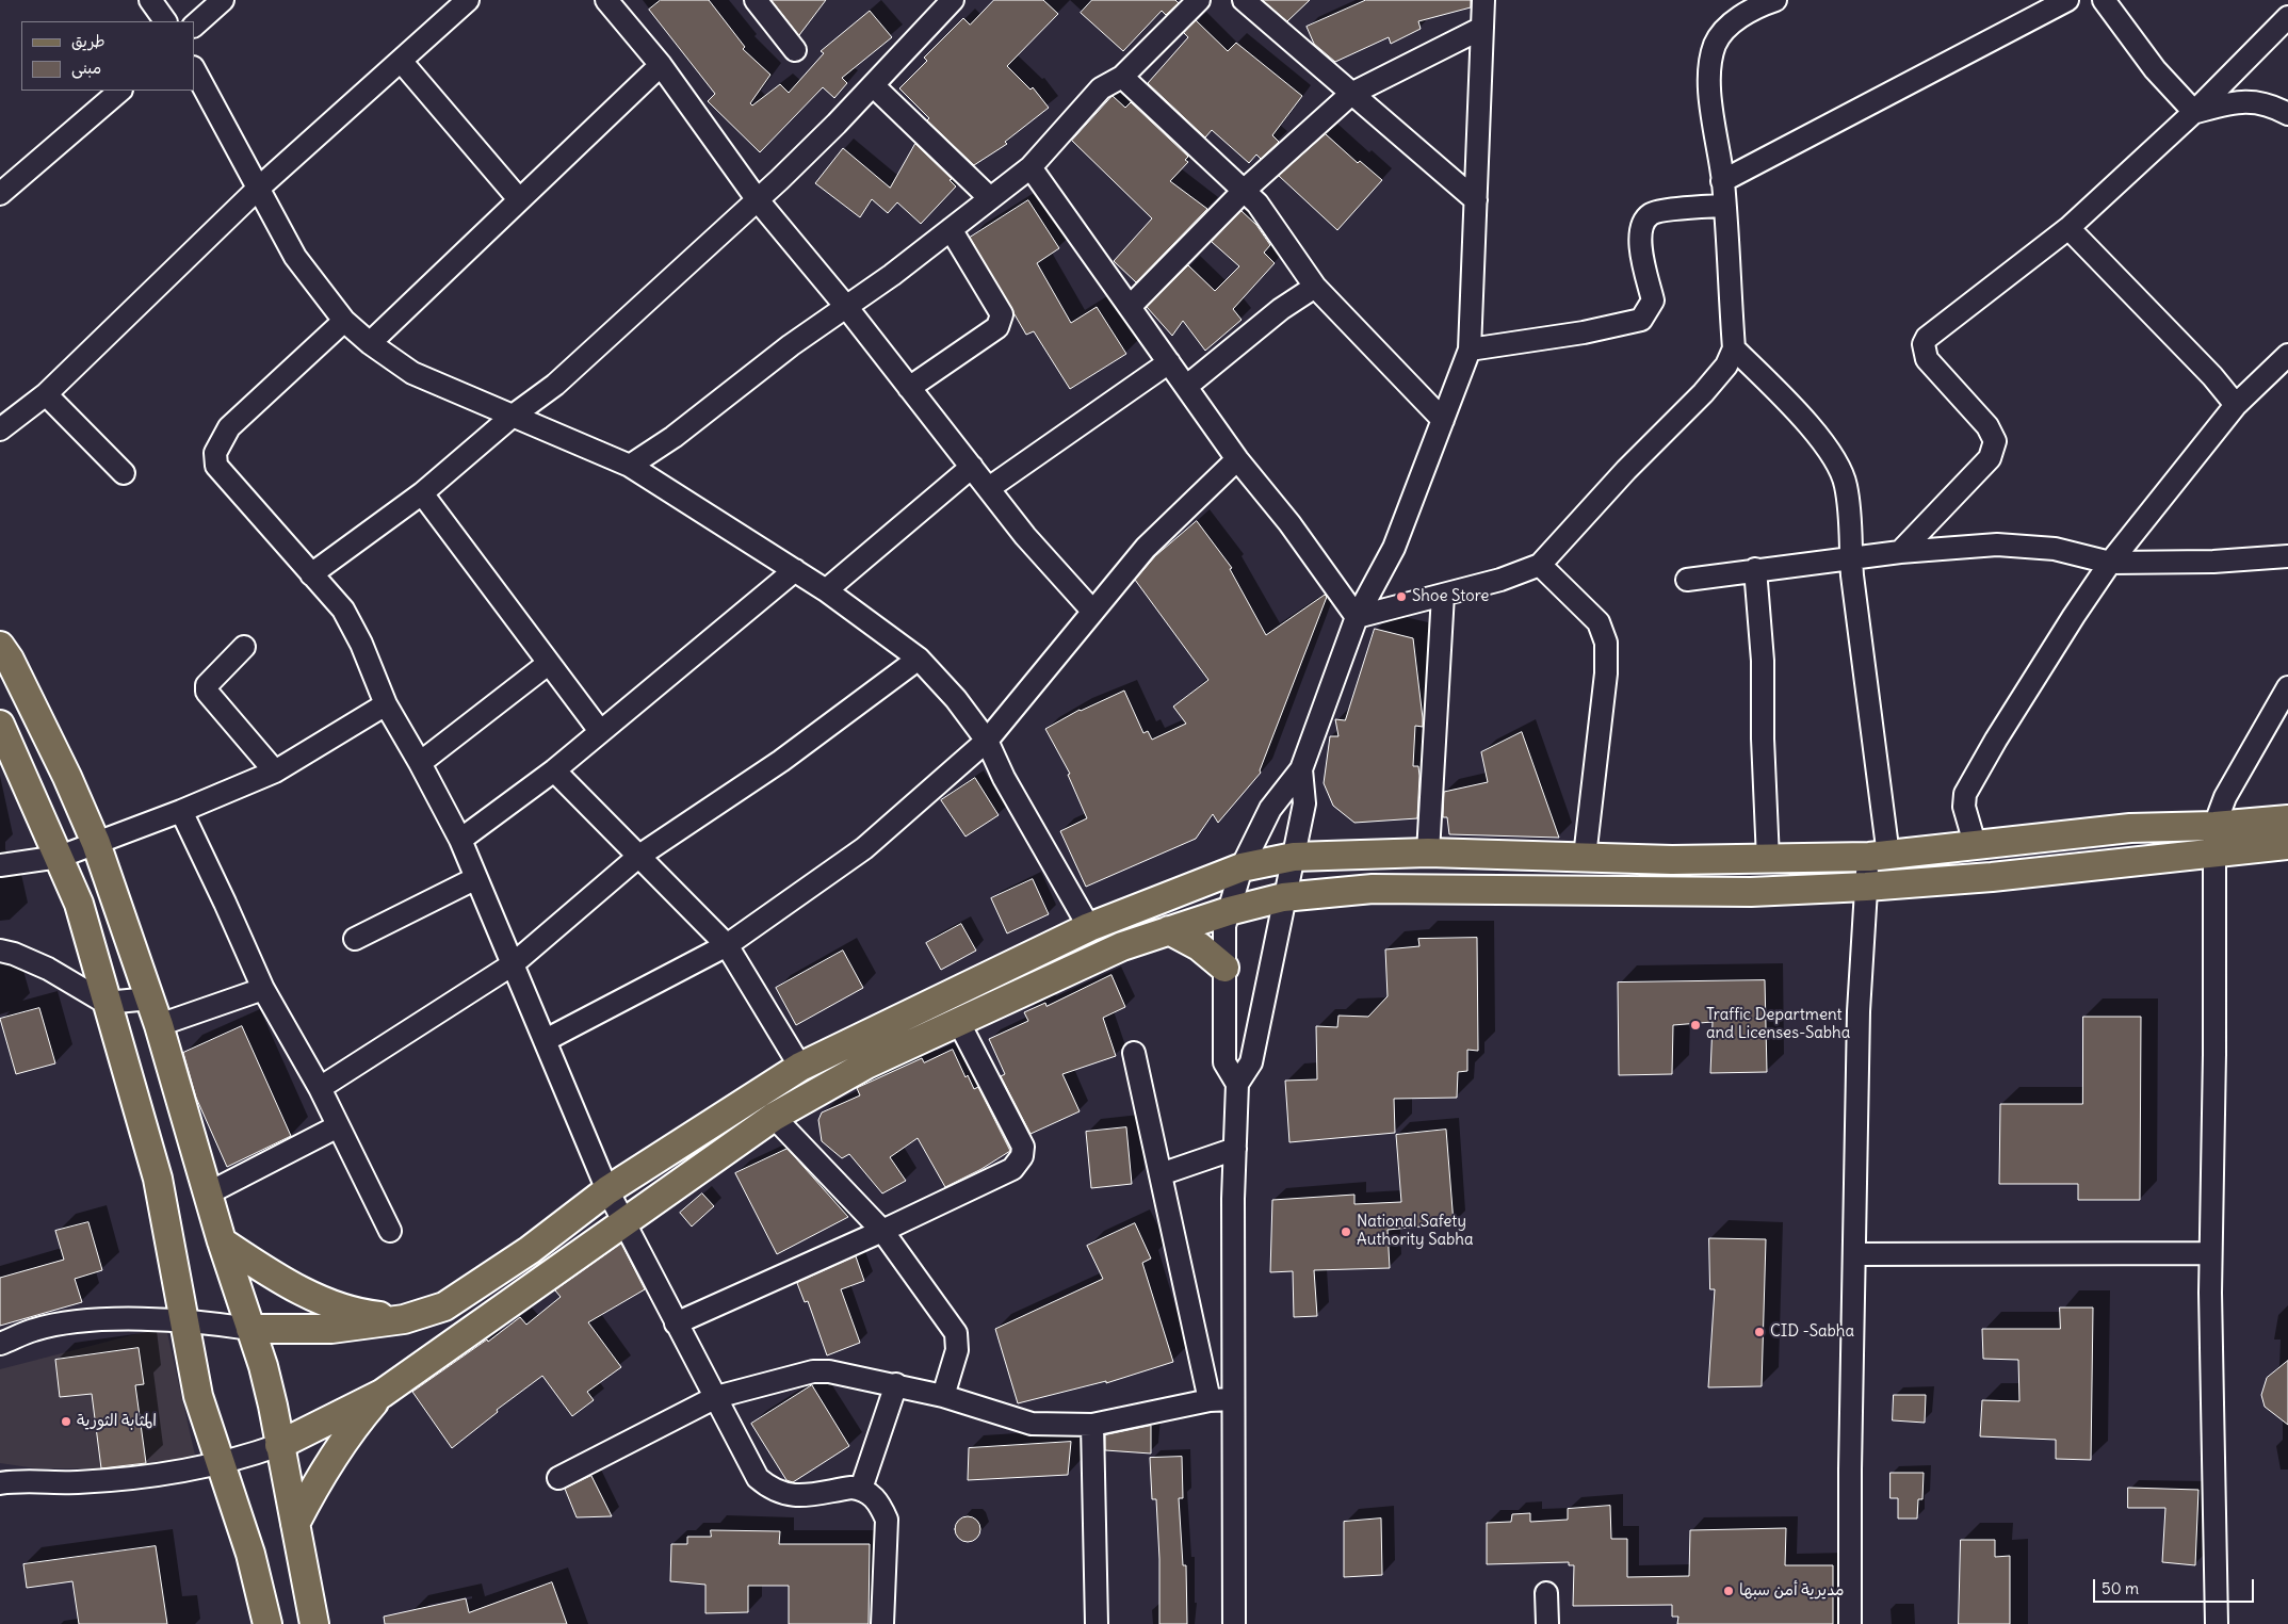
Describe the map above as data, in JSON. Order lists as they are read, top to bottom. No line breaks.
{"places":["Shoe Store","Traffic Department and Licenses-Sabha","National Safety Authority Sabha","CID -Sabha","المثابة الثورية","مديرية أمن سبها"],"legend":["طريق","مبنى"],"scale_bar":"50 m"}
